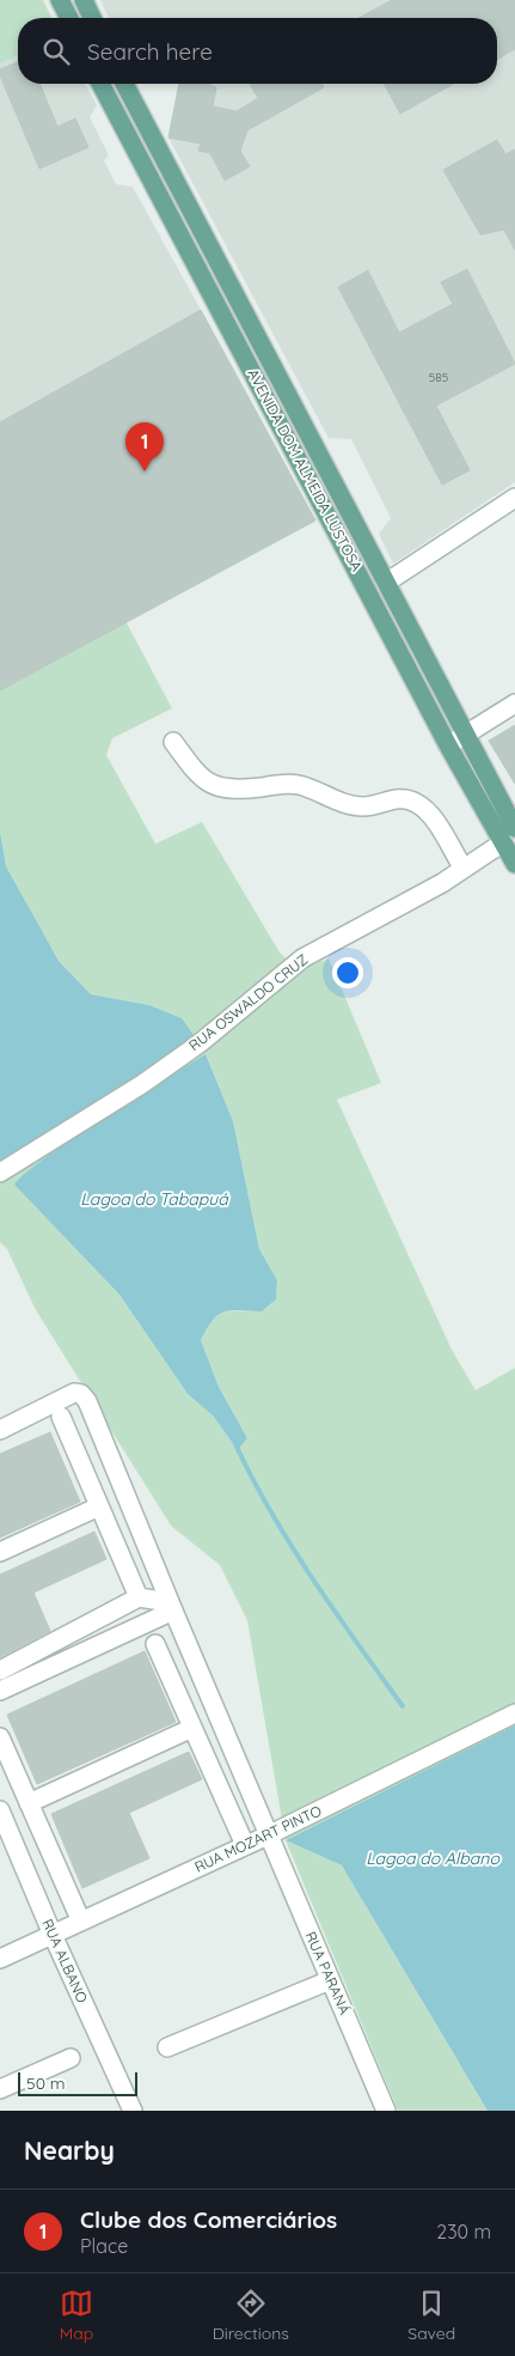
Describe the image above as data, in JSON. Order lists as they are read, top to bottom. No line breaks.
{"streets":{"main road":["AVENIDA DOM ALMEIDA LUSTOSA"],"street":["RUA OSWALDO CRUZ","RUA MOZART PINTO","RUA ALBANO","RUA PARANÁ"]},"crossings":[["AVENIDA DOM ALMEIDA LUSTOSA","RUA OSWALDO CRUZ"],["RUA MOZART PINTO","RUA ALBANO"],["RUA MOZART PINTO","RUA PARANÁ"]],"water":["Lagoa do Tabapuá","Lagoa do Albano"],"house_numbers":["585"],"scale_bar":"50 m","page":{"search":"Search here","pins":"1","scale":"50 m","heading":"Nearby","list":[{"mark":"1","name":"Clube dos Comerciários","note":"Place","value":"230 m"}],"nav":["Map","Directions","Saved"]}}
